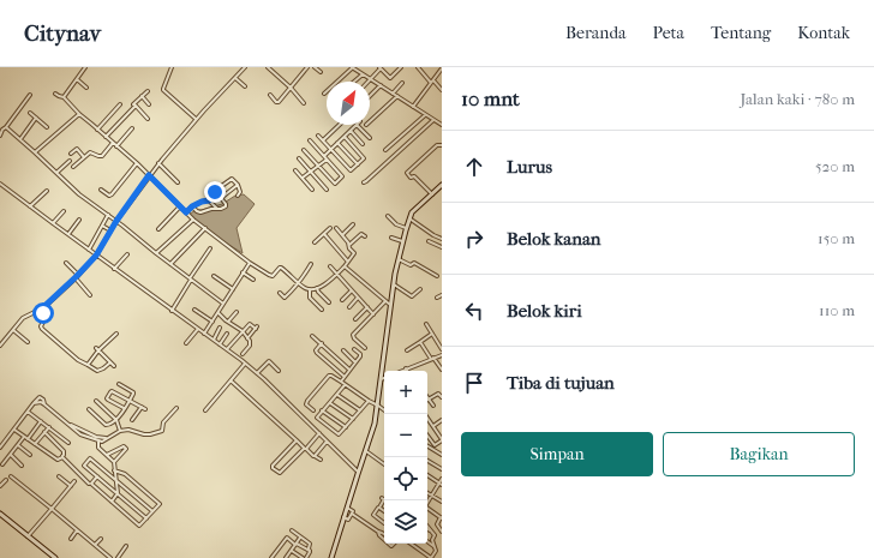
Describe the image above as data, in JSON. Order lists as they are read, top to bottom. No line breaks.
{"north":"top right","page":{"header":"Citynav","nav":["Beranda","Peta","Tentang","Kontak"],"heading":["10 mnt","Jalan kaki · 780 m"],"list":[["Lurus","520 m"],["Belok kanan","150 m"],["Belok kiri","110 m"],"Tiba di tujuan"],"map_buttons":["+","−"],"buttons":["Simpan","Bagikan"]}}
